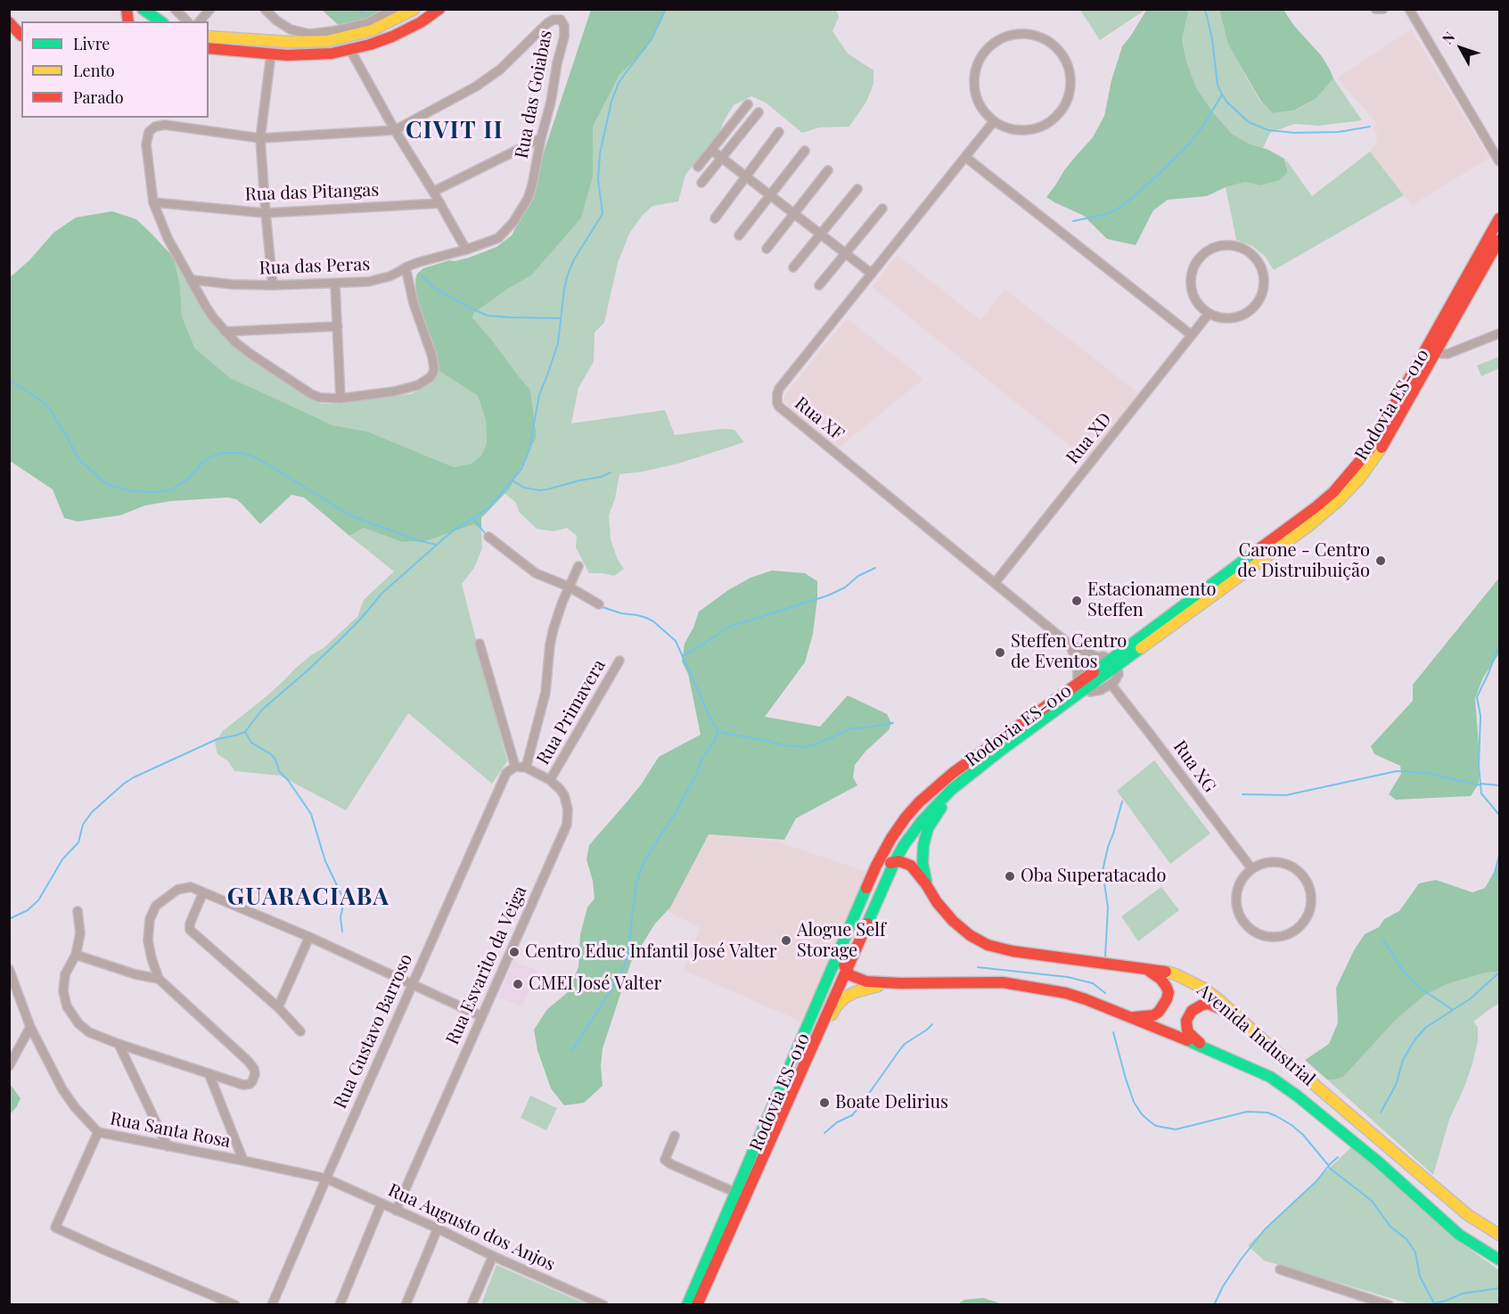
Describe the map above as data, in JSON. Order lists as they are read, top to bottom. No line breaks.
{"streets":{"main road":["Rodovia ES-010","Avenida Industrial"],"street":["Rua das Goiabas","Rua das Pitangas","Rua das Peras","Rua XF","Rua XD","Rua Primavera","Rua XG","Rua Esvarito da Veiga","Rua Gustavo Barroso","Rua Santa Rosa","Rua Augusto dos Anjos"]},"crossings":[["Rua das Goiabas","Rua das Peras"],["Rodovia ES-010","Rua XF"],["Rodovia ES-010","Avenida Industrial"],["Rua XF","Rua XD"],["Rua Primavera","Rua Esvarito da Veiga"],["Rua Esvarito da Veiga","Rua Gustavo Barroso"],["Rua Esvarito da Veiga","Rua Augusto dos Anjos"],["Rua Gustavo Barroso","Rua Santa Rosa"],["Rua Gustavo Barroso","Rua Augusto dos Anjos"],["Rua Santa Rosa","Rua Augusto dos Anjos"]],"districts":["CIVIT II","GUARACIABA"],"places":["Carone - Centro de Distruibuição","Estacionamento Steffen","Steffen Centro de Eventos","Oba Superatacado","Alogue Self Storage","Centro Educ Infantil José Valter","CMEI José Valter","Boate Delirius"],"legend":["Livre","Lento","Parado"],"north":"top left"}
